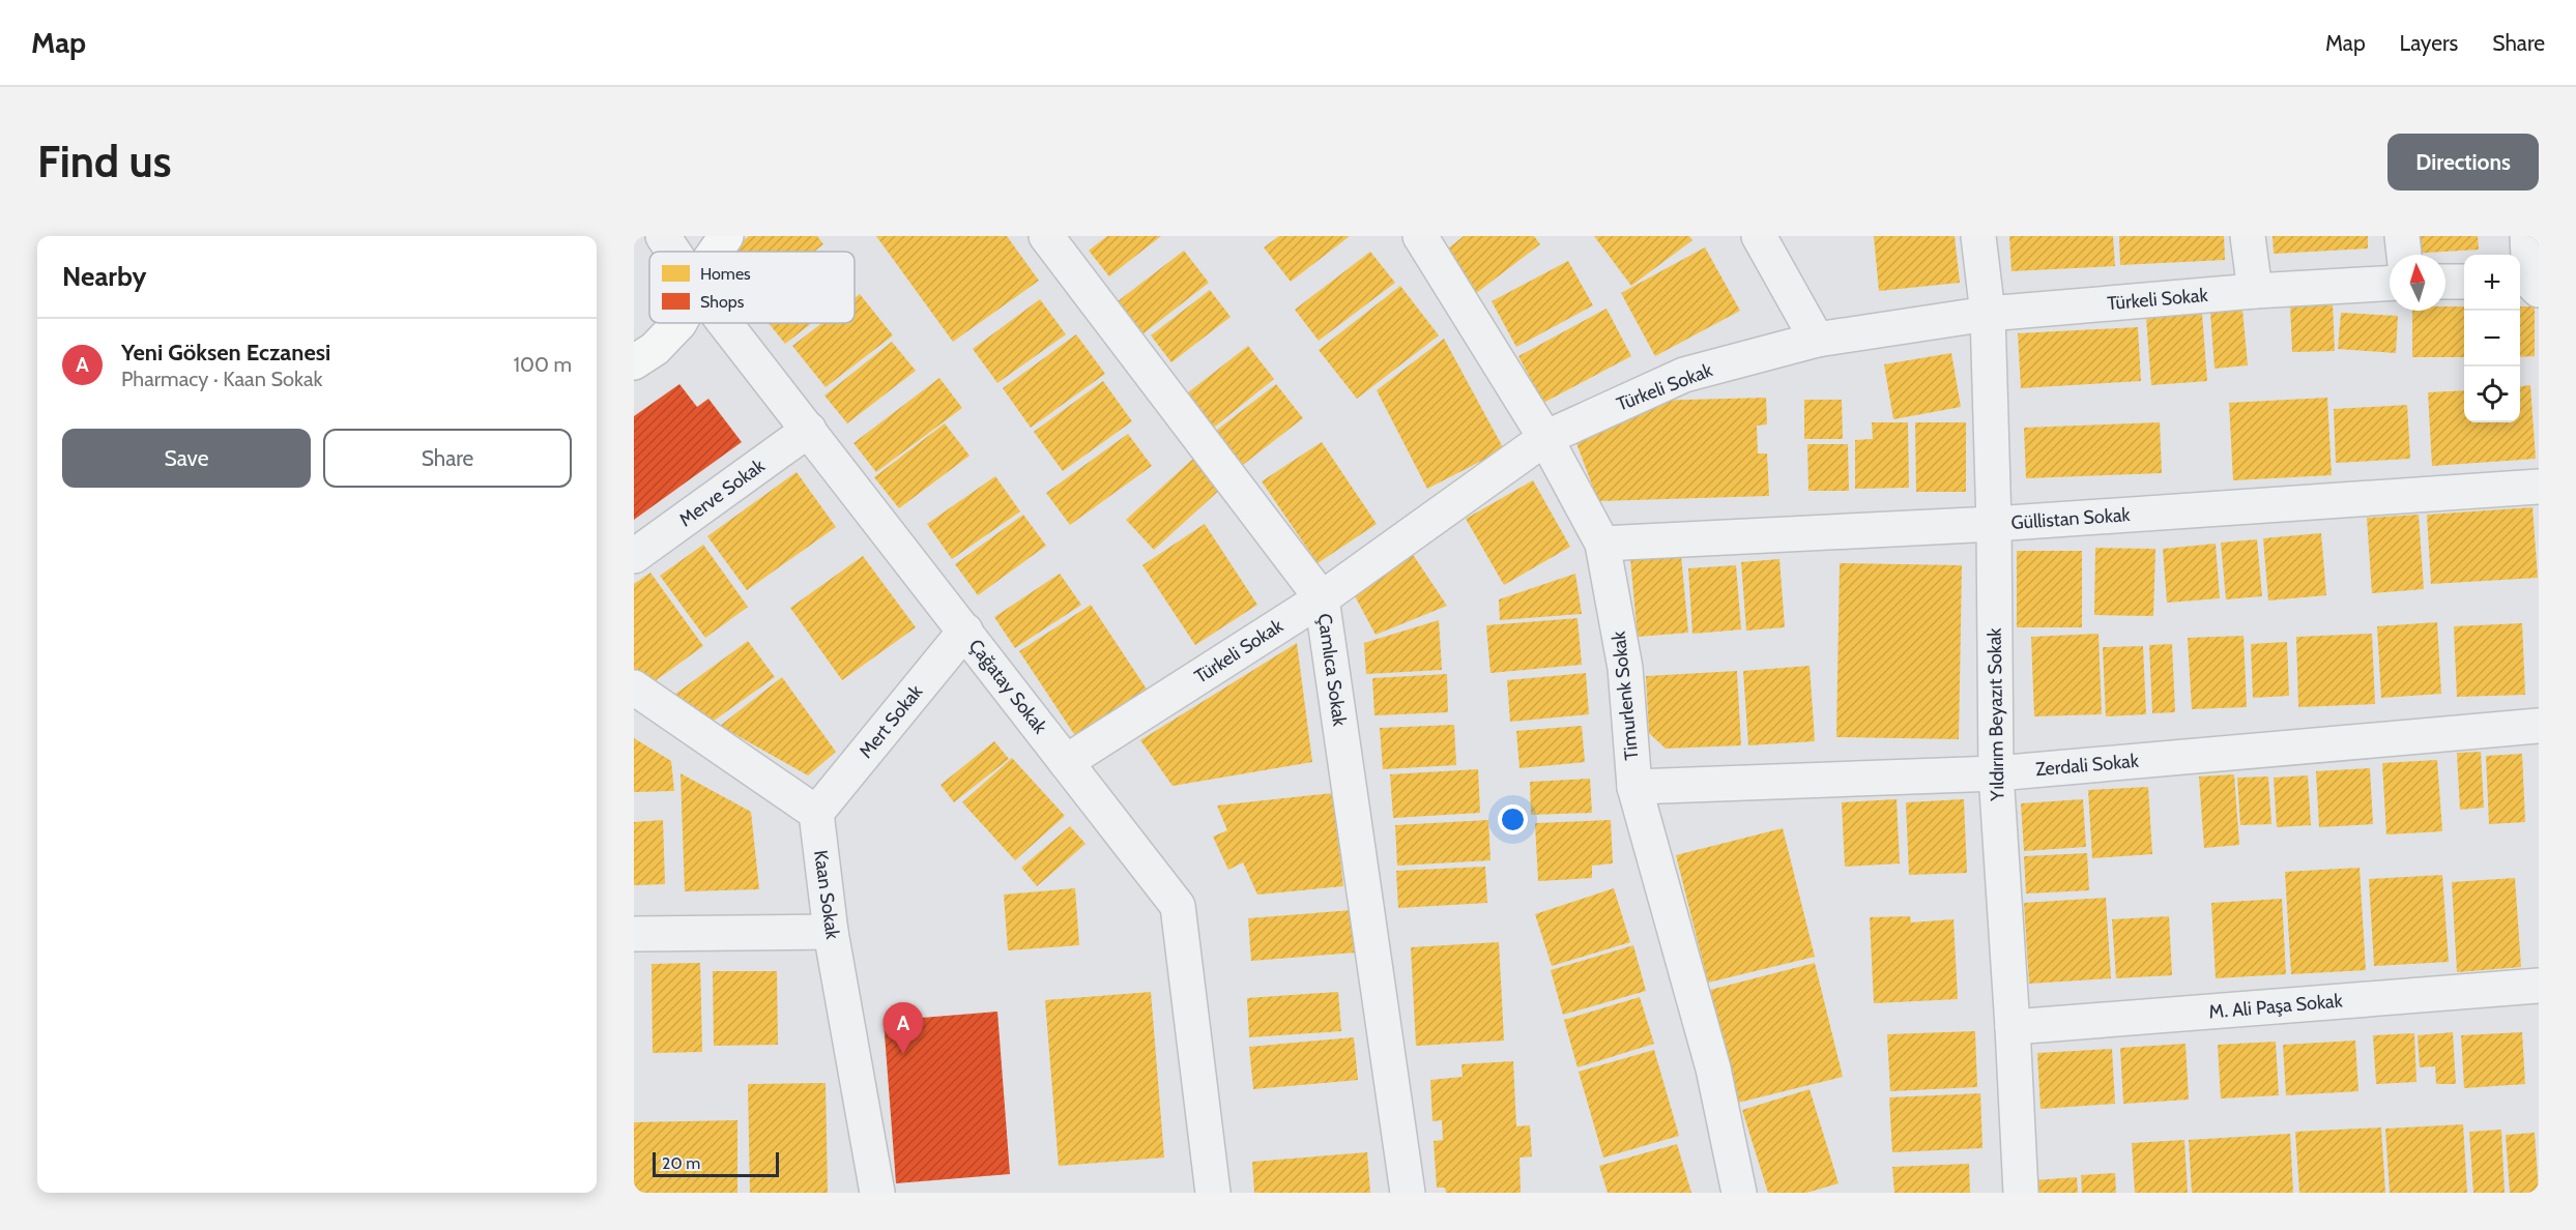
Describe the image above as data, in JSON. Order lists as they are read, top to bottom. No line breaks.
{"streets":{"street":["Türkeli Sokak","Merve Sokak","Güllistan Sokak","Çamlıca Sokak","Çağatay Sokak","Timurlenk Sokak","Yıldırım Beyazıt Sokak","Mert Sokak","Zerdali Sokak","Kaan Sokak","M. Ali Paşa Sokak"]},"crossings":[["Türkeli Sokak","Çamlıca Sokak"],["Türkeli Sokak","Çağatay Sokak"],["Türkeli Sokak","Timurlenk Sokak"],["Türkeli Sokak","Yıldırım Beyazıt Sokak"],["Merve Sokak","Çağatay Sokak"],["Güllistan Sokak","Timurlenk Sokak"],["Güllistan Sokak","Yıldırım Beyazıt Sokak"],["Çağatay Sokak","Mert Sokak"],["Timurlenk Sokak","Zerdali Sokak"],["Yıldırım Beyazıt Sokak","Zerdali Sokak"],["Yıldırım Beyazıt Sokak","M. Ali Paşa Sokak"],["Mert Sokak","Kaan Sokak"]],"legend":["Homes","Shops"],"scale_bar":"20 m","north":"top","page":{"header":"Map","nav":["Map","Layers","Share"],"buttons":["Directions",["Save","Share"]],"title":"Find us","heading":"Nearby","map_buttons":["+","−"],"list":[{"mark":"A","name":"Yeni Göksen Eczanesi","note":"Pharmacy · Kaan Sokak","value":"100 m"}],"pins":"A","scale":"20 m"}}
